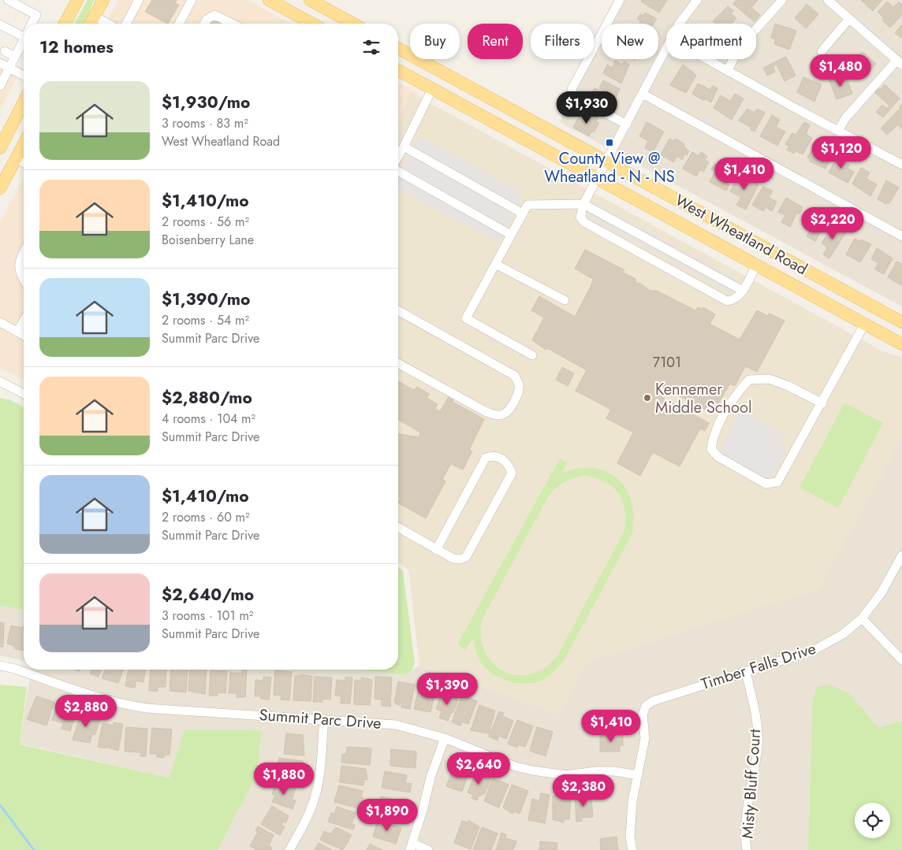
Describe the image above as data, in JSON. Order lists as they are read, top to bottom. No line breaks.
{"streets":{"main road":["West Wheatland Road"],"street":["Timber Falls Drive","Summit Parc Drive","Misty Bluff Court"]},"crossings":[["Timber Falls Drive","Summit Parc Drive"],["Timber Falls Drive","Misty Bluff Court"]],"places":{"transit":["County View @ Wheatland - N - NS"],"other":["Kennemer Middle School"]},"house_numbers":["7101"],"page":{"chip":["Buy","Rent","Filters","New","Apartment"],"heading":"12 homes","price":["$1,480","$1,930","$1,120","$1,410","$2,220","$1,390","$2,880","$1,410","$2,640","$1,880","$2,380","$1,890"],"list":[{"name":"$1,930/mo","note":"3 rooms · 83 m² · West Wheatland Road"},{"name":"$1,410/mo","note":"2 rooms · 56 m² · Boisenberry Lane"},{"name":"$1,390/mo","note":"2 rooms · 54 m² · Summit Parc Drive"},{"name":"$2,880/mo","note":"4 rooms · 104 m² · Summit Parc Drive"},{"name":"$1,410/mo","note":"2 rooms · 60 m² · Summit Parc Drive"},{"name":"$2,640/mo","note":"3 rooms · 101 m² · Summit Parc Drive"}]}}
